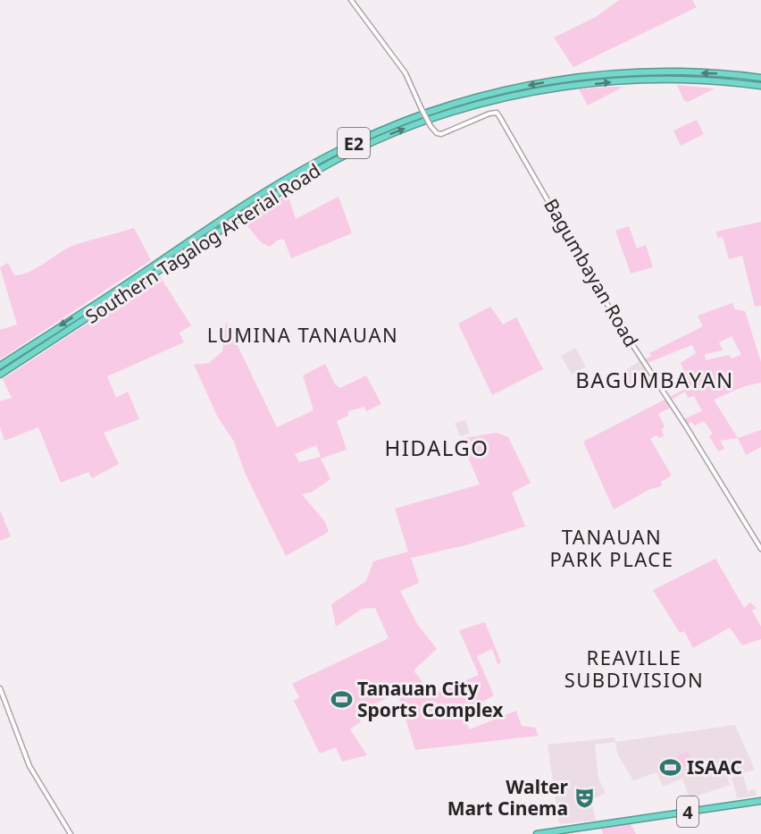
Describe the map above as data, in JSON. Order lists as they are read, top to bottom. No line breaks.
{"streets":{"highway":["E2","Southern Tagalog Arterial Road","4"],"street":["Bagumbayan Road"]},"districts":["LUMINA TANAUAN","BAGUMBAYAN","HIDALGO","TANAUAN PARK PLACE","REAVILLE SUBDIVISION"],"places":{"sports":["Tanauan City Sports Complex","ISAAC"],"theatre":["Walter Mart Cinema"]}}
